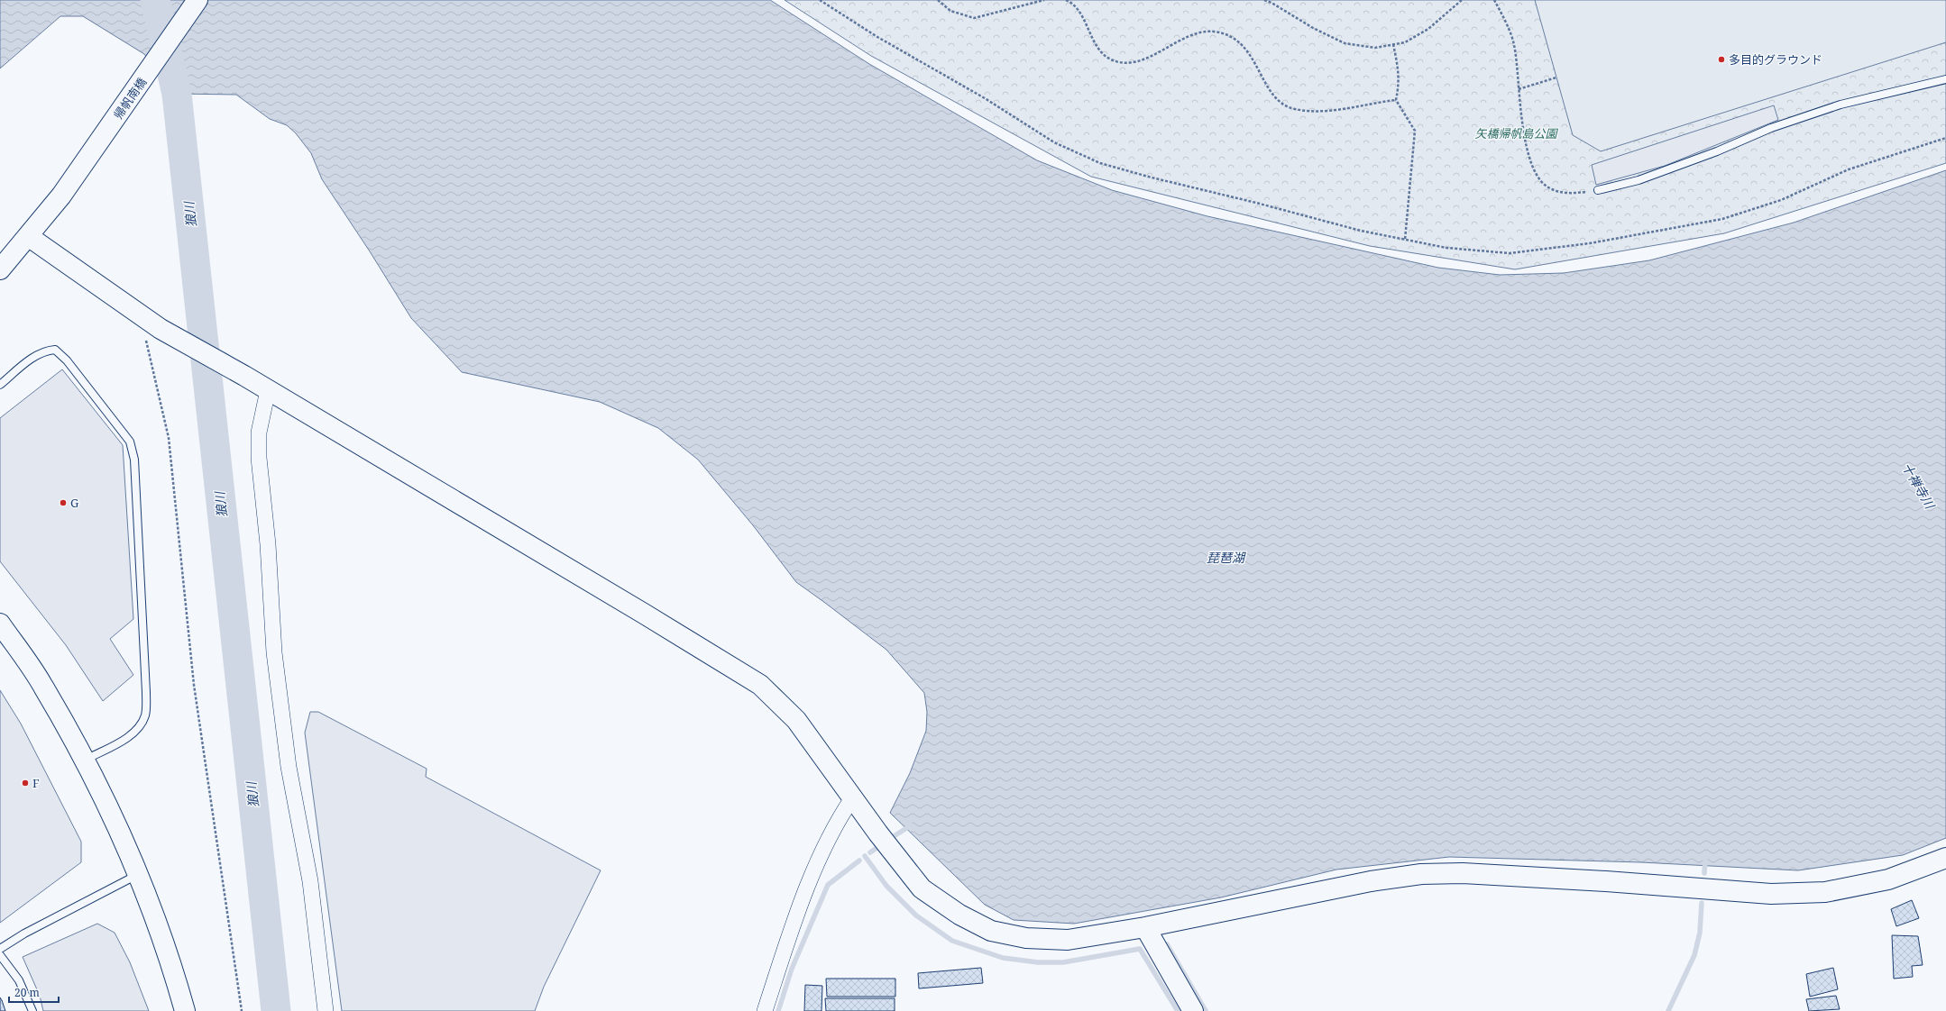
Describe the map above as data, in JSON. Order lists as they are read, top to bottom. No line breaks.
{"streets":{"street":["帰帆南橋"]},"water":["狼川","十禅寺川","琵琶湖"],"parks":["矢橋帰帆島公園"],"places":["多目的グラウンド","G","F"],"scale_bar":"20 m"}
